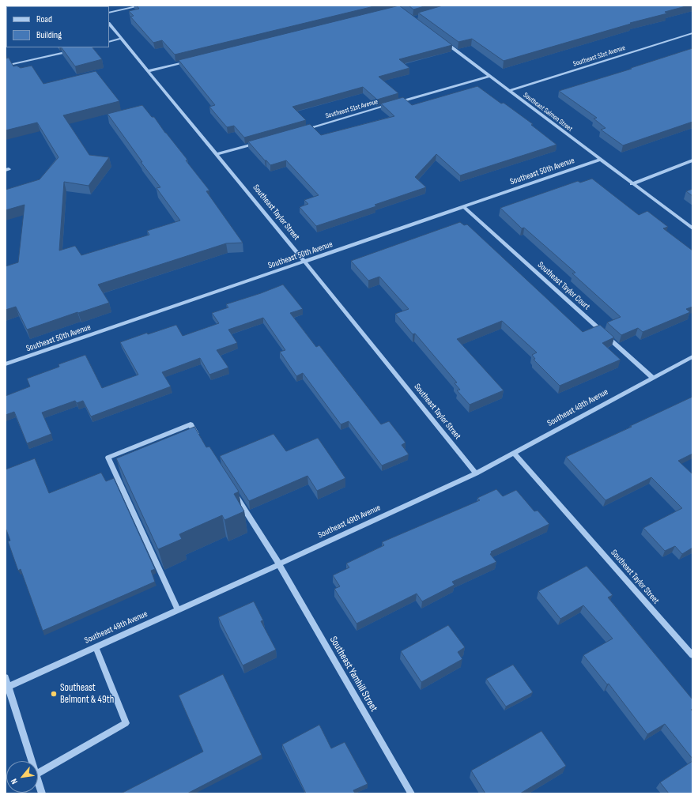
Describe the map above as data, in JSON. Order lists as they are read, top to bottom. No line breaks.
{"streets":{"street":["Southeast 51st Avenue","Southeast Salmon Street","Southeast 50th Avenue","Southeast Taylor Street","Southeast Taylor Court","Southeast 49th Avenue","Southeast Yamhill Street"]},"crossings":[["Southeast 51st Avenue","Southeast Salmon Street"],["Southeast Salmon Street","Southeast 50th Avenue"],["Southeast 50th Avenue","Southeast Taylor Street"],["Southeast 50th Avenue","Southeast Taylor Court"],["Southeast Taylor Street","Southeast 49th Avenue"],["Southeast Taylor Court","Southeast 49th Avenue"],["Southeast 49th Avenue","Southeast Yamhill Street"]],"places":["Southeast Belmont & 49th"],"legend":["Road","Building"],"north":"bottom left"}
